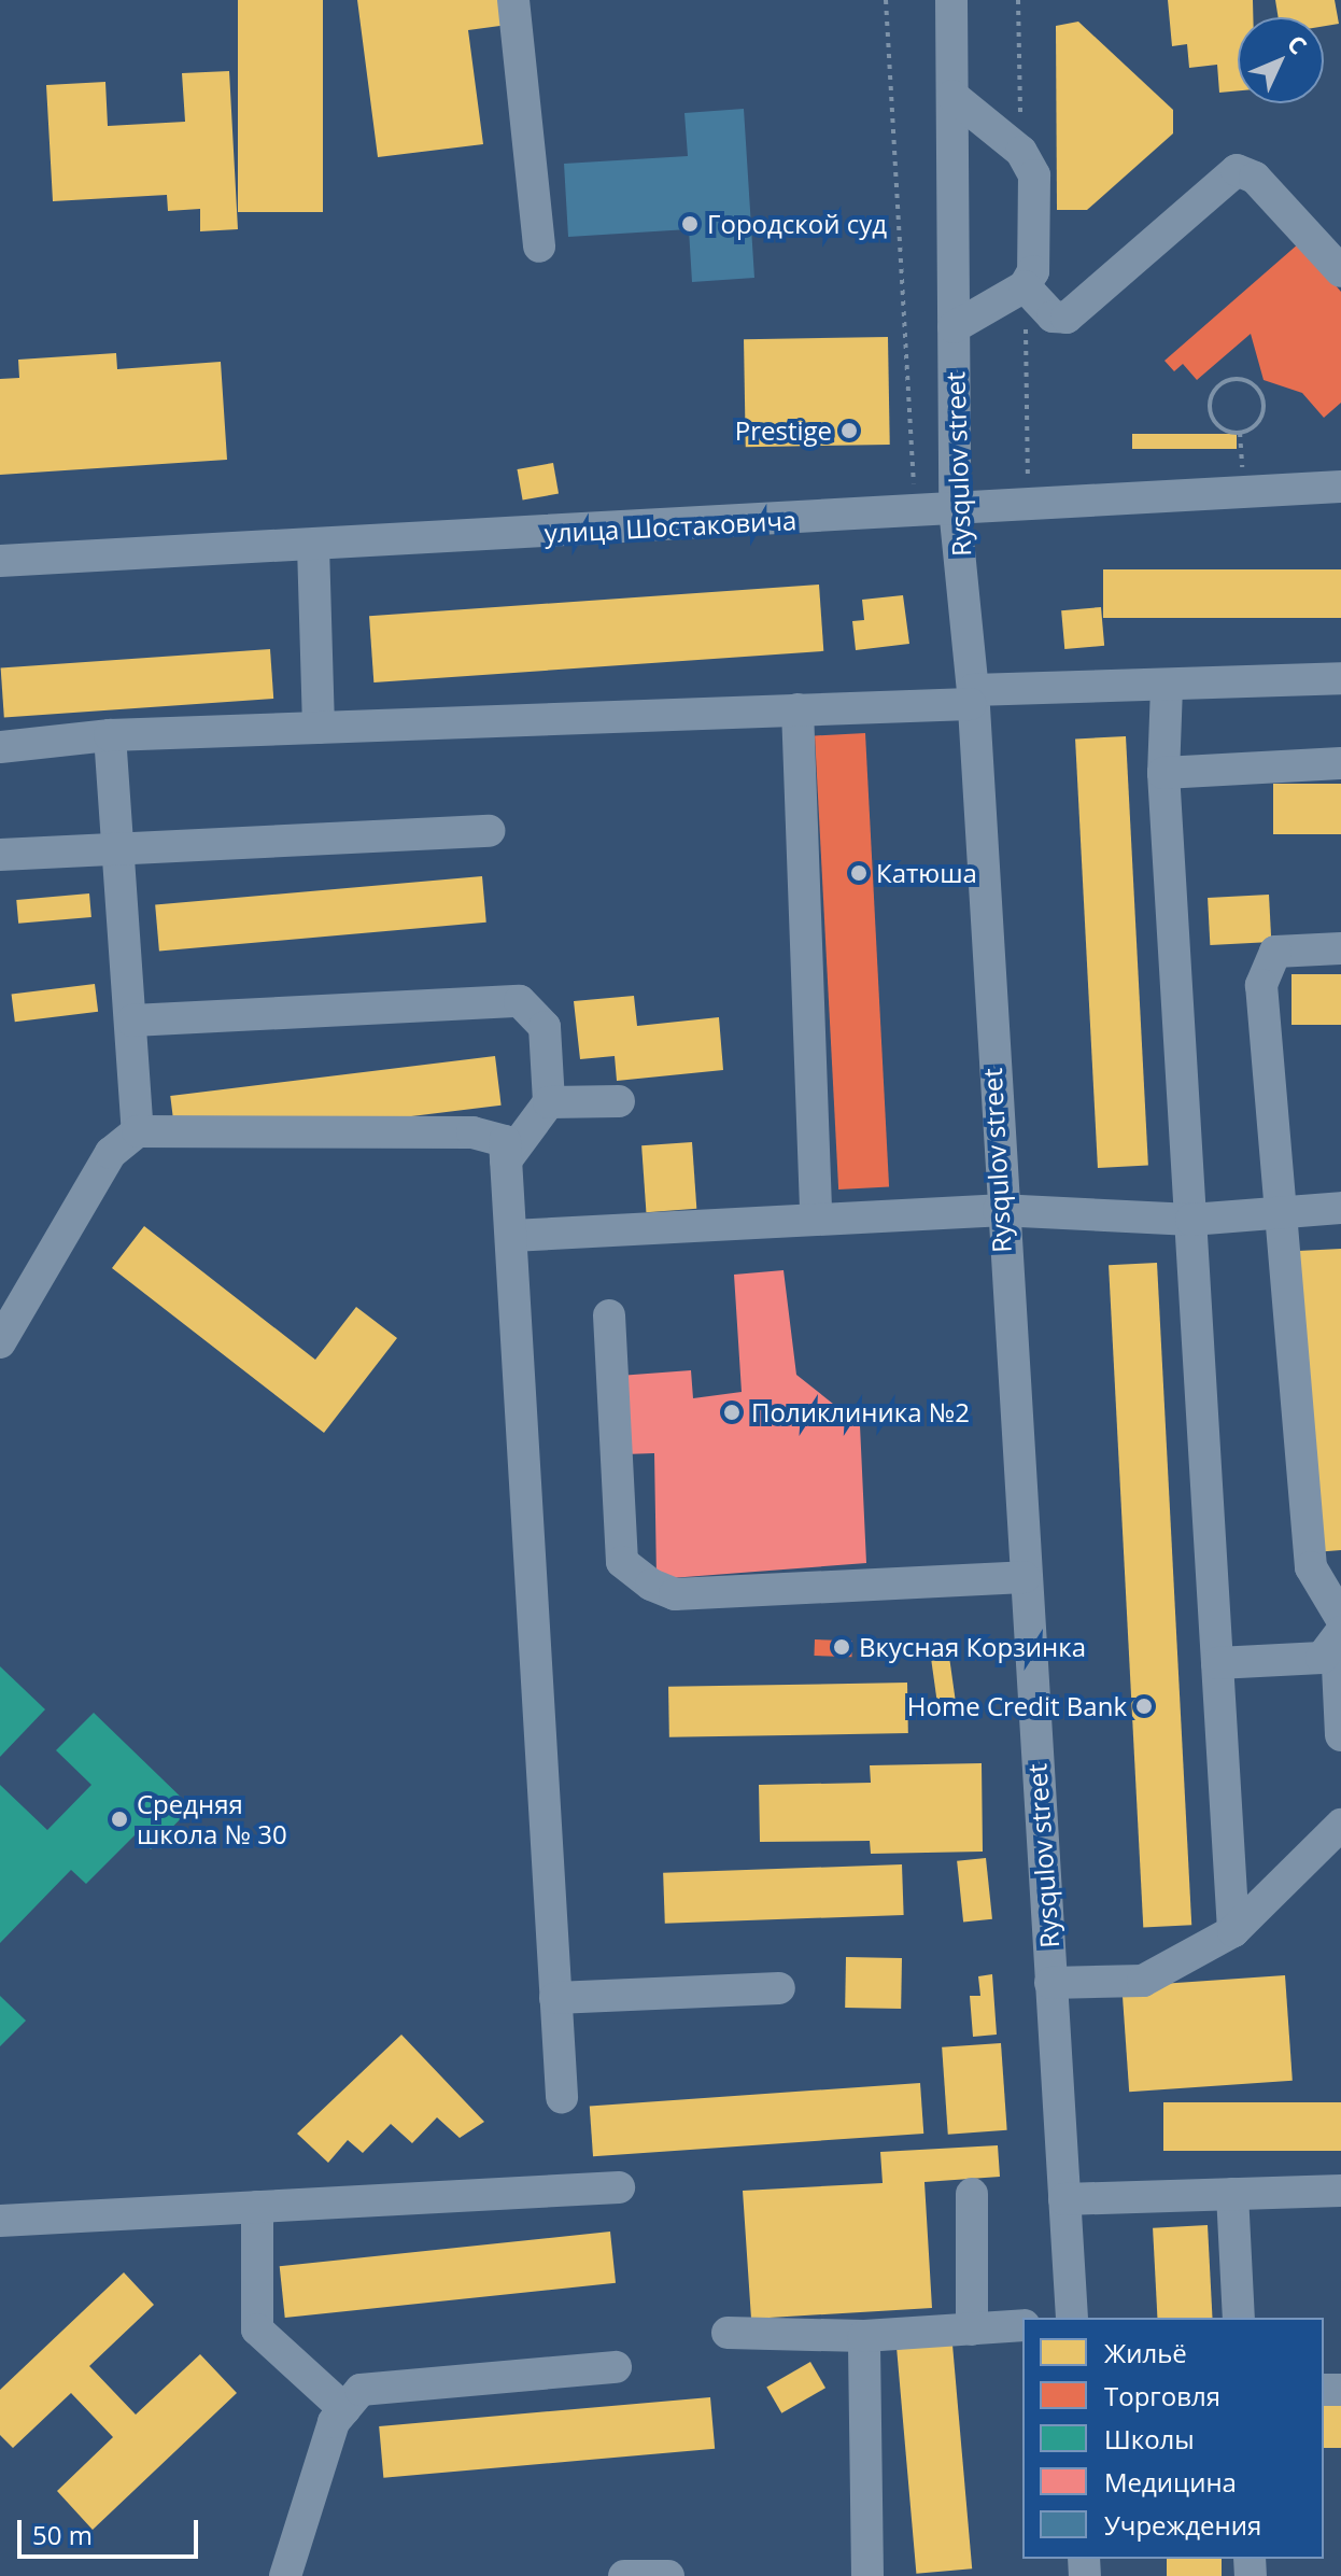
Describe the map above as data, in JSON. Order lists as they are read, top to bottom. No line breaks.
{"streets":{"street":["Rysqulov street","улица Шостаковича"]},"crossings":[["Rysqulov street","улица Шостаковича"]],"places":["Городской суд","Prestige","Катюша","Поликлиника №2","Вкусная Корзинка","Home Credit Bank","Средняя школа № 30"],"legend":["Жильё","Торговля","Школы","Медицина","Учреждения"],"scale_bar":"50 m","north":"top right"}
